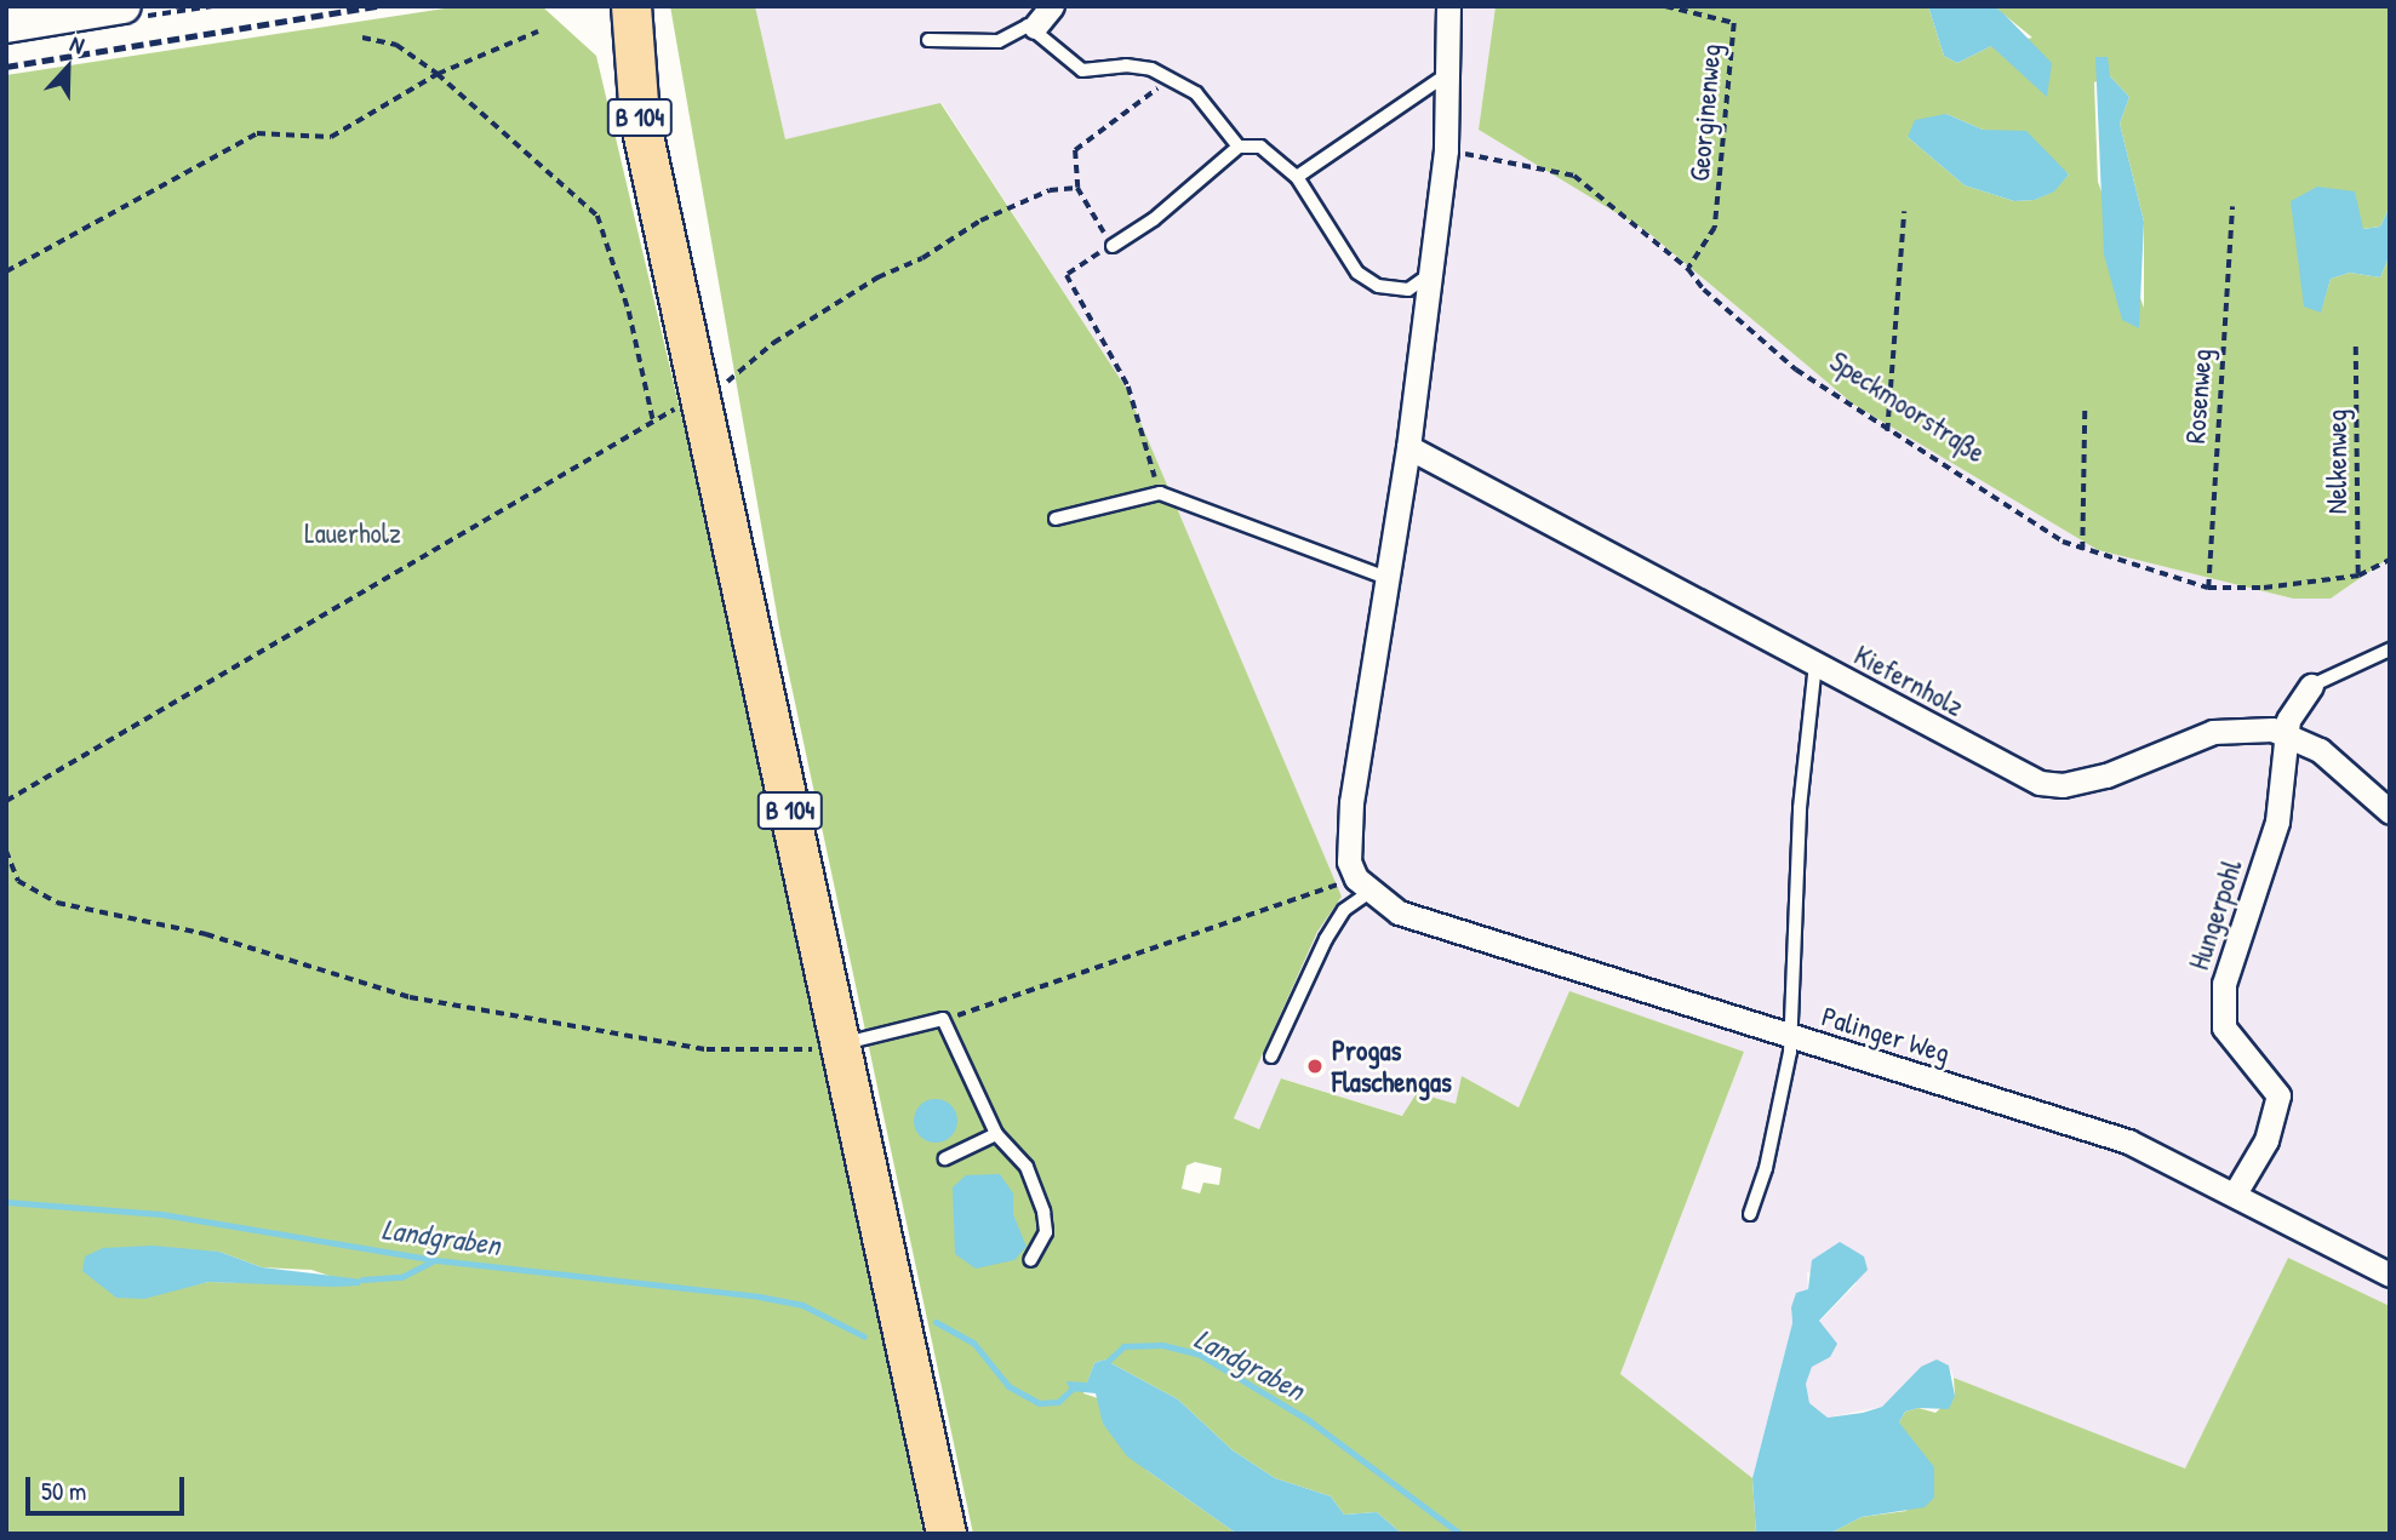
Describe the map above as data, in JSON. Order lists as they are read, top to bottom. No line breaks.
{"streets":{"main road":["B 104"],"street":["Kiefernholz","Hungerpohl","Palinger Weg"],"path":["Georginenweg","Rosenweg","Speckmoorstraße","Nelkenweg"]},"crossings":[["Georginenweg","Speckmoorstraße"],["Rosenweg","Speckmoorstraße"],["Speckmoorstraße","Nelkenweg"],["Kiefernholz","Hungerpohl"],["Hungerpohl","Palinger Weg"]],"water":["Landgraben"],"parks":["Lauerholz"],"places":["Progas Flaschengas"],"scale_bar":"50 m","north":"top"}
